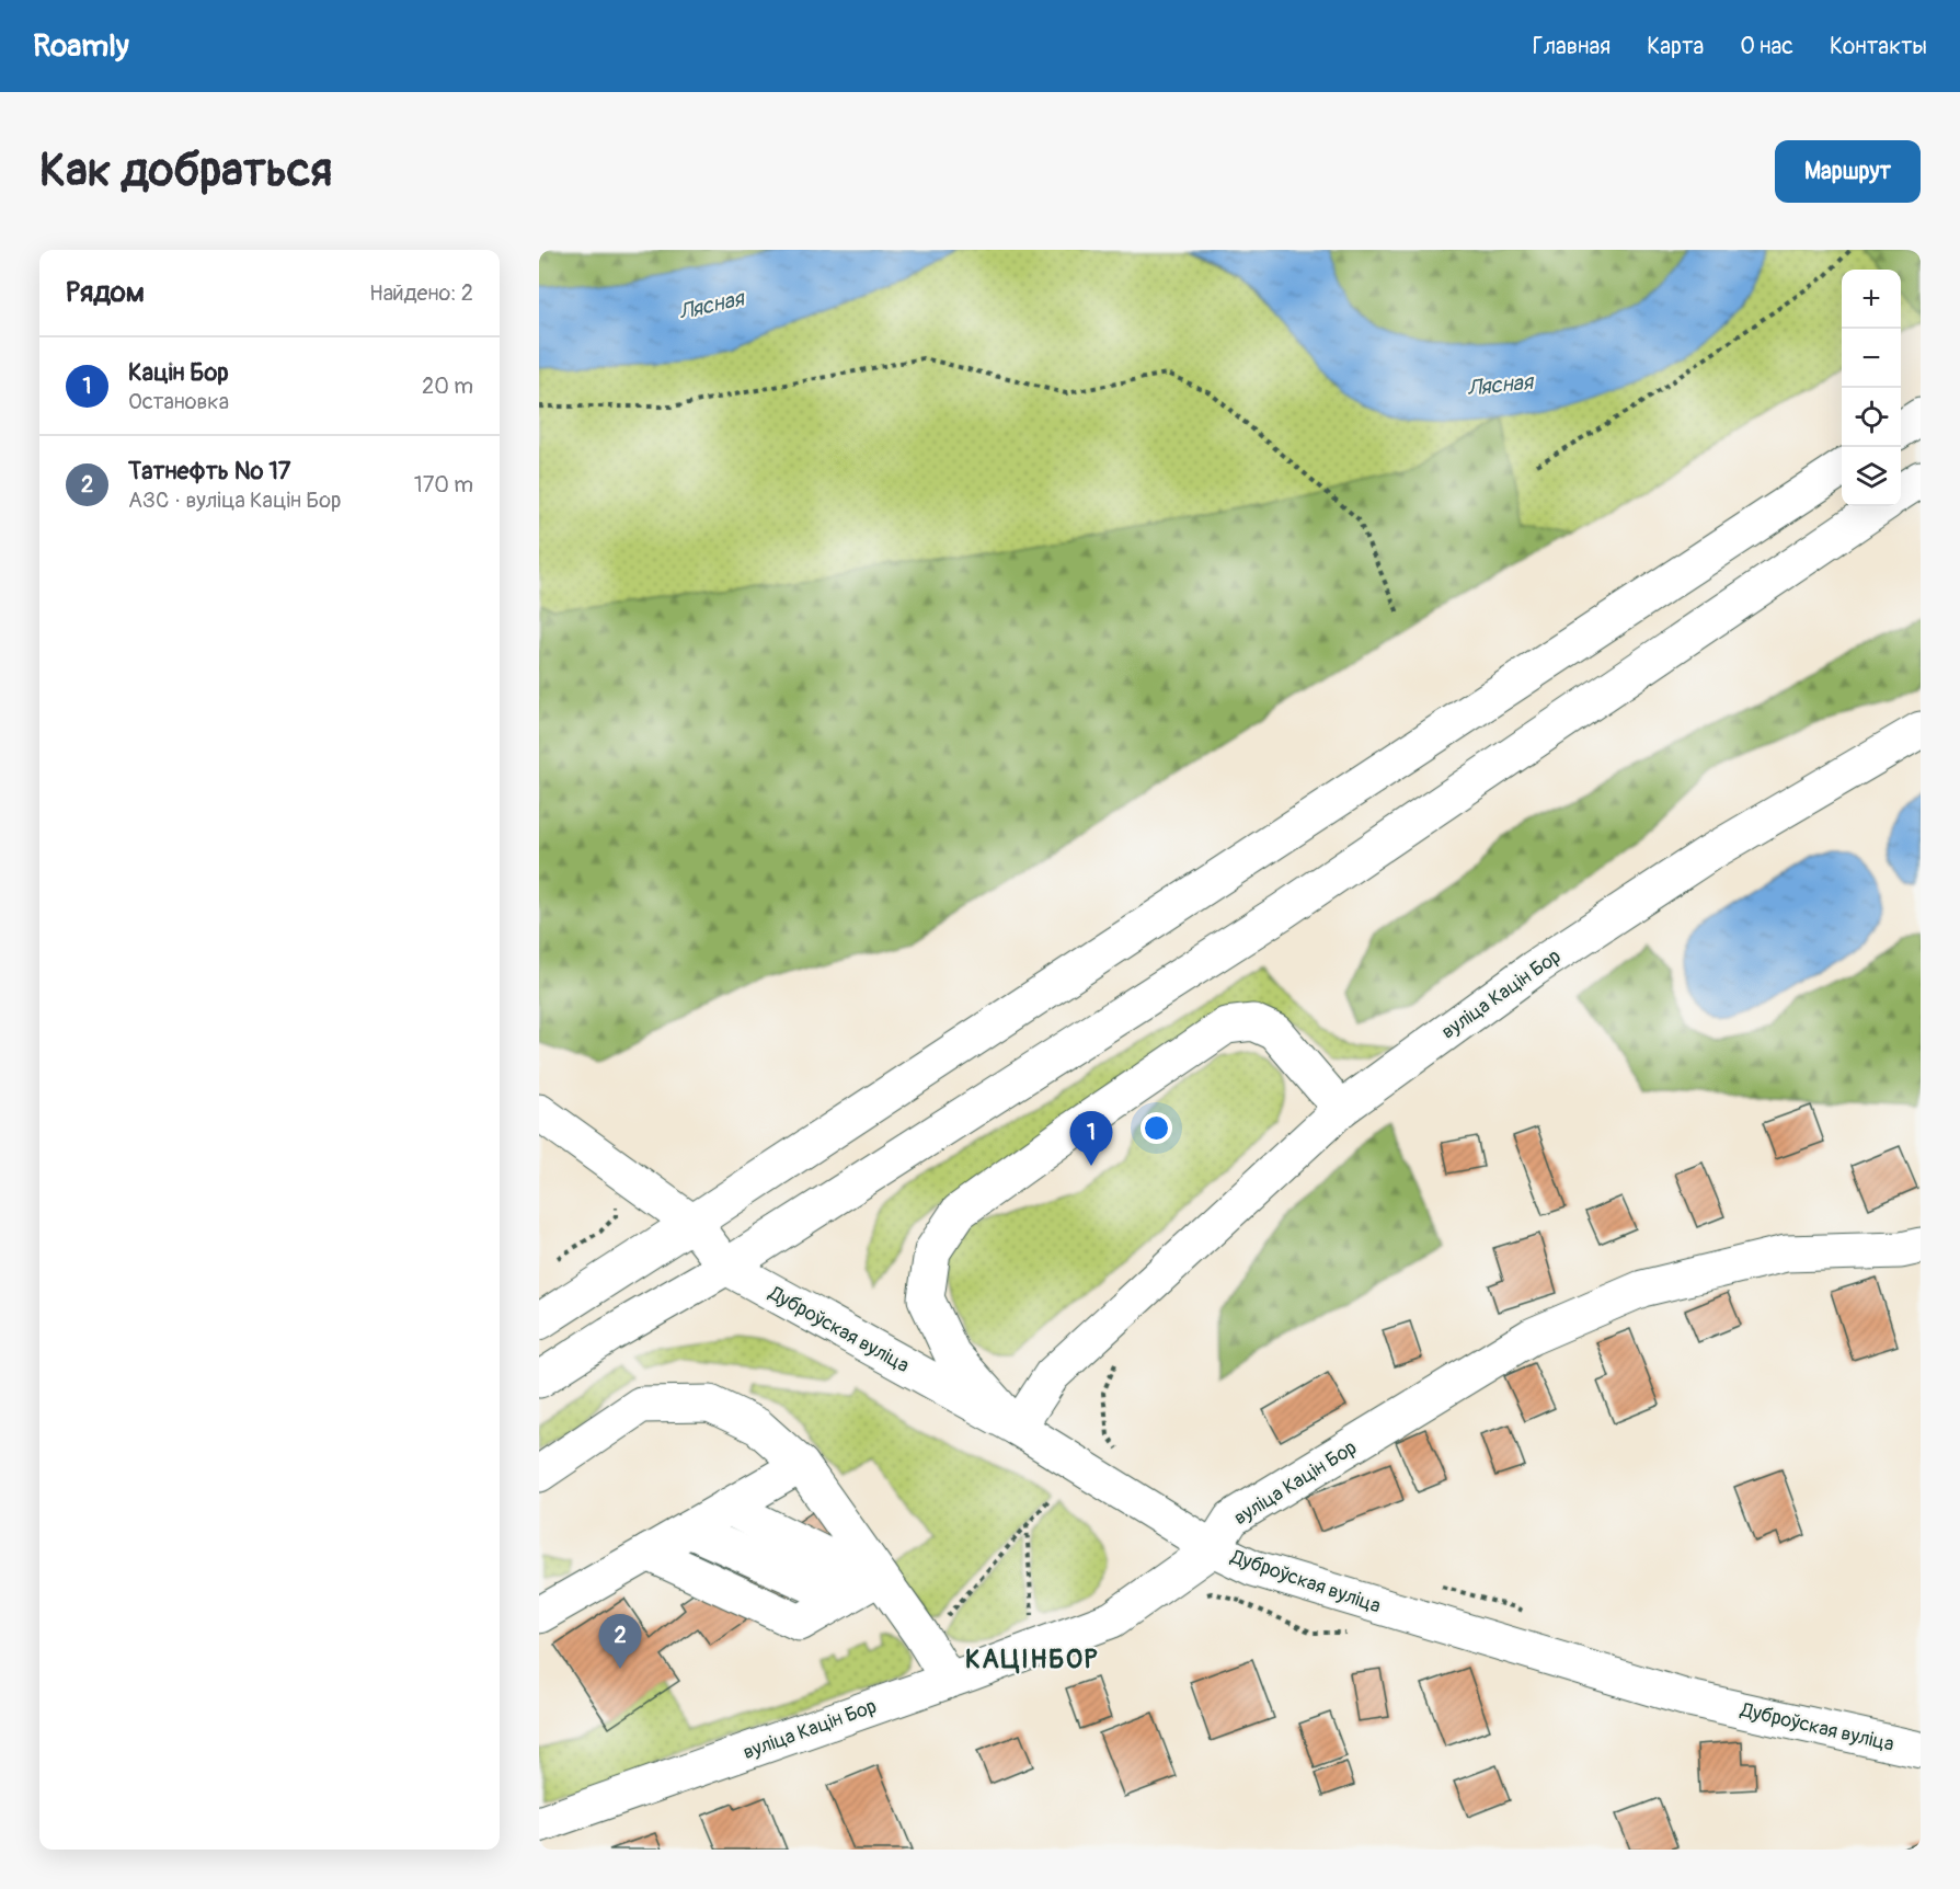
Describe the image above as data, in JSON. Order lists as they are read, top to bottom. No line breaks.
{"streets":{"main road":["вуліца Кацін Бор","Дуброўская вуліца"]},"crossings":[["вуліца Кацін Бор","Дуброўская вуліца"]],"districts":["КАЦІНБОР"],"water":["Лясная"],"page":{"header":"Roamly","nav":["Главная","Карта","О нас","Контакты"],"buttons":"Маршрут","title":"Как добраться","heading":["Рядом","Найдено: 2"],"map_buttons":["+","−"],"list":[{"mark":"1","name":"Кацін Бор","note":"Остановка","value":"20 m"},{"mark":"2","name":"Татнефть № 17","note":"АЗС · вуліца Кацін Бор","value":"170 m"}],"pins":["1","2"]}}
